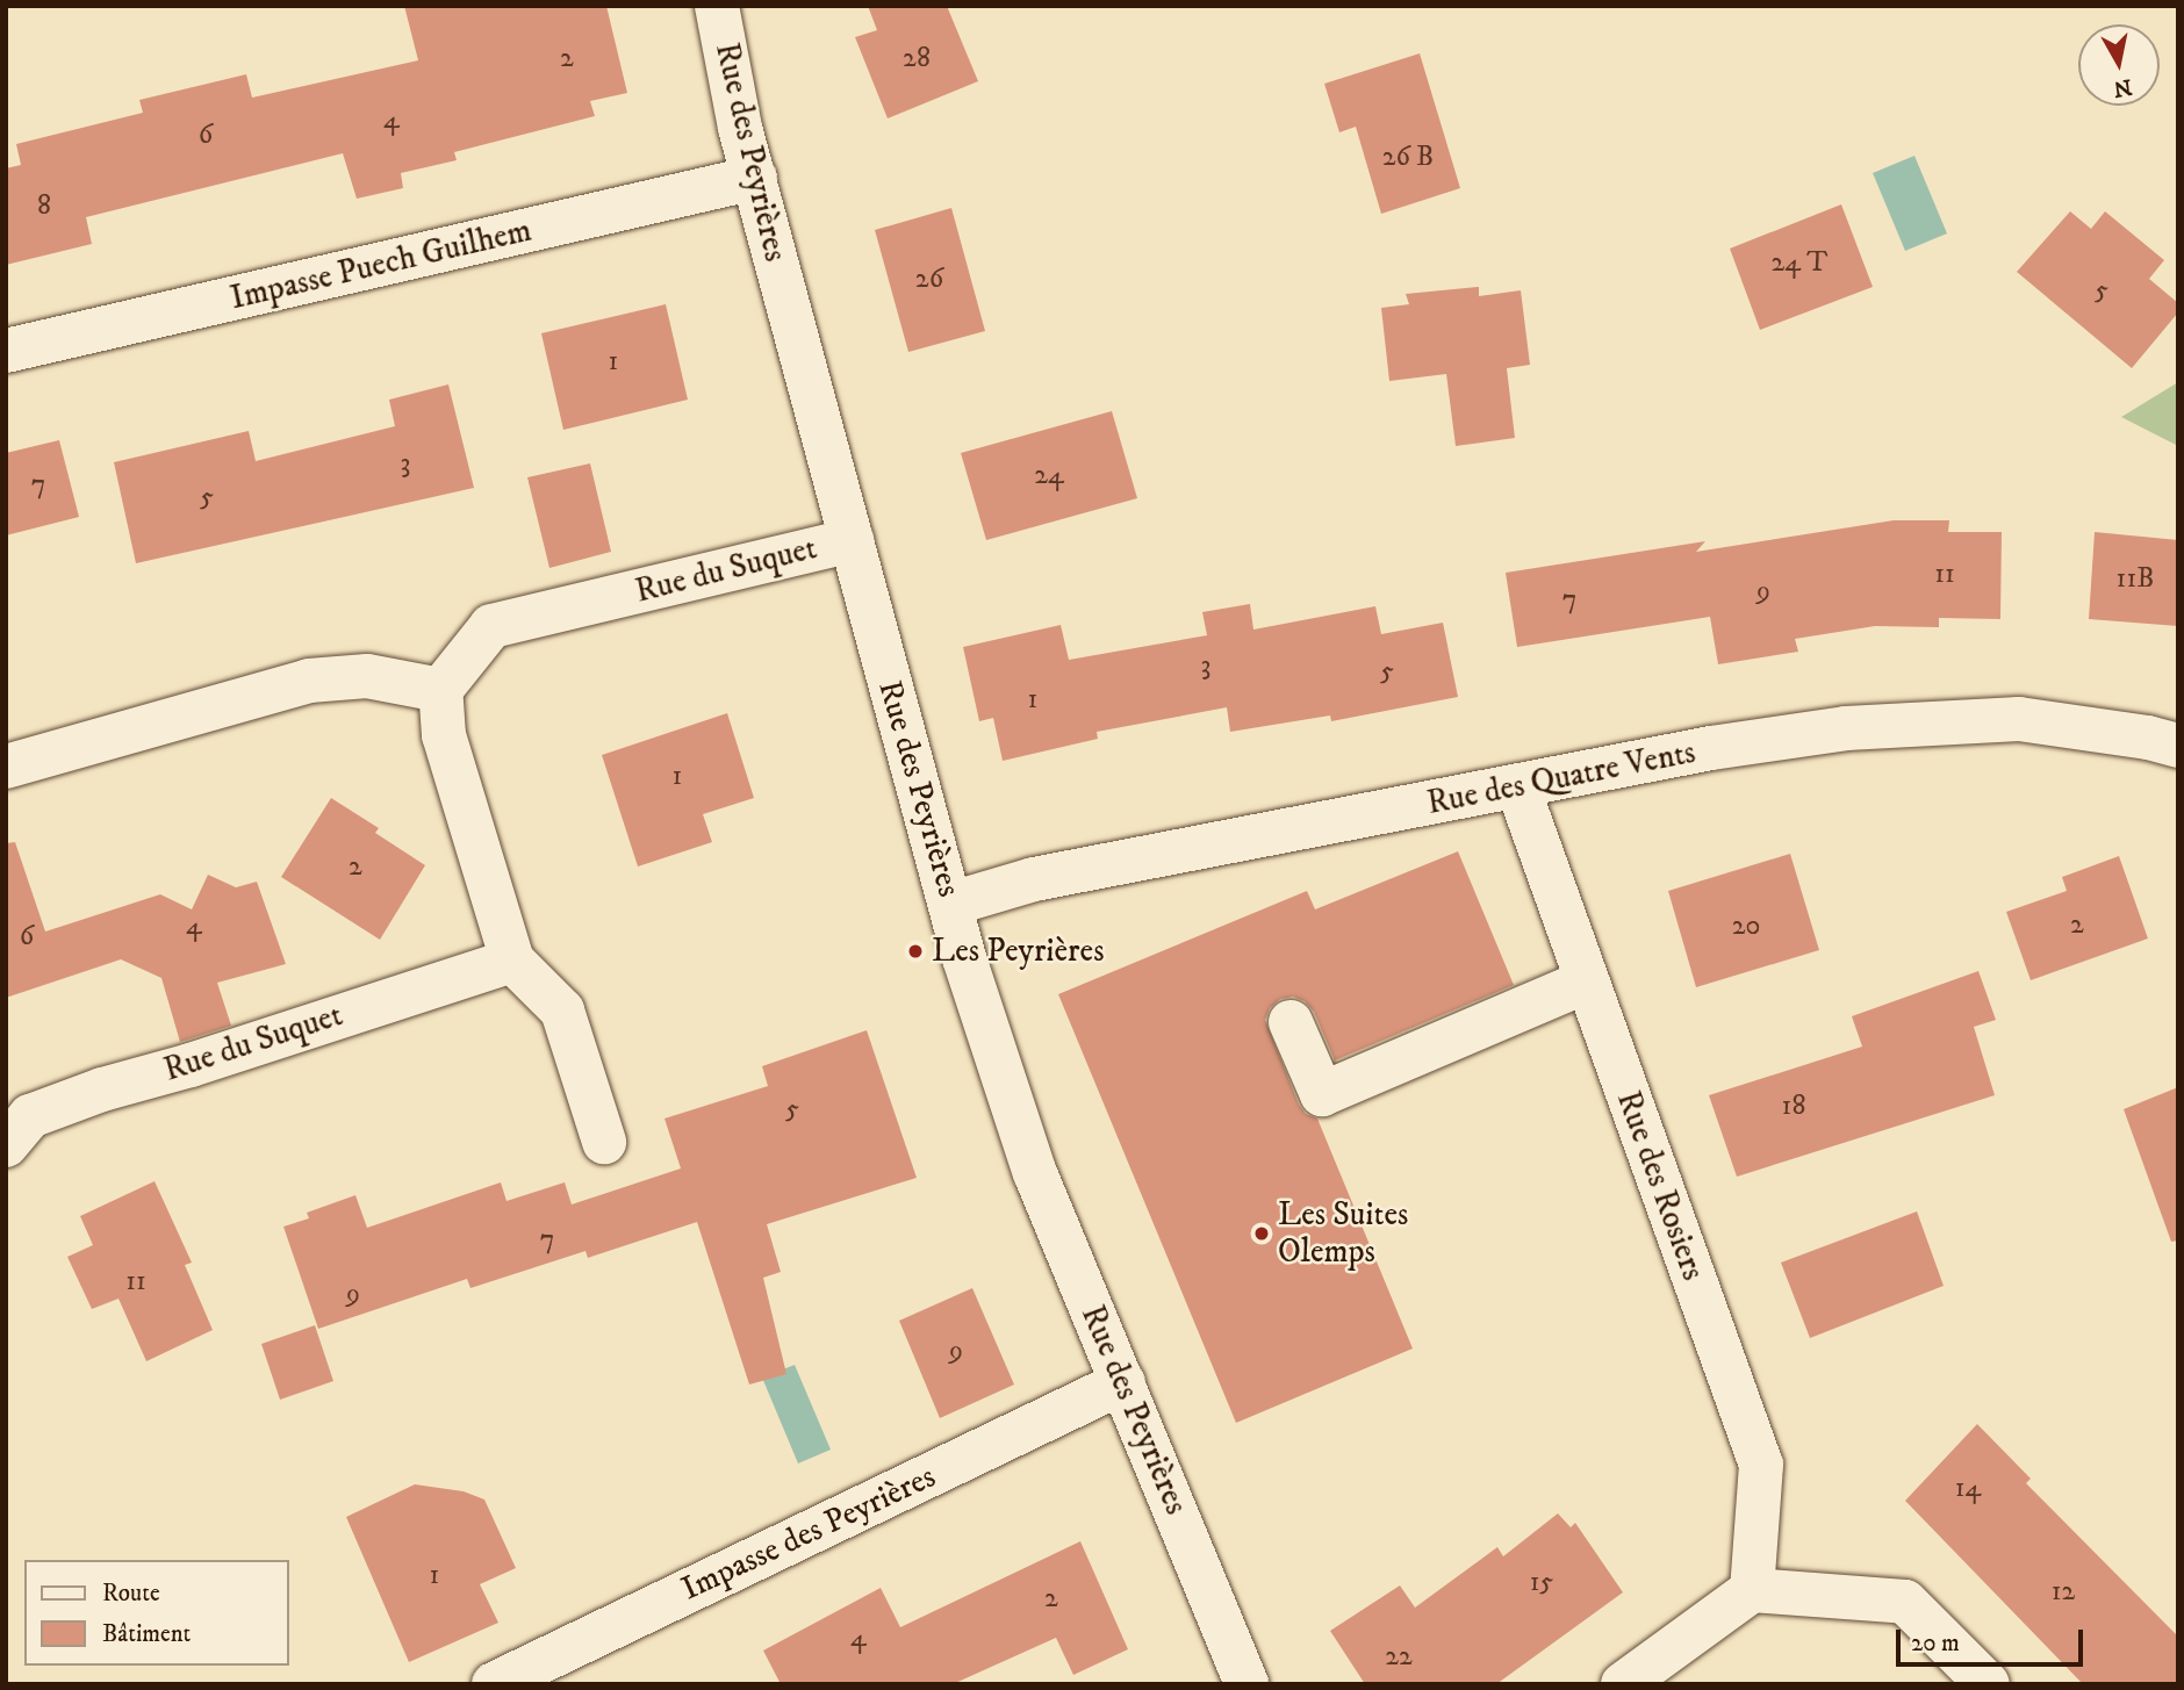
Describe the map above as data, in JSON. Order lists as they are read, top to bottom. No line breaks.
{"streets":{"street":["Rue des Peyrières","Impasse Puech Guilhem","Rue du Suquet","Rue des Quatre Vents","Rue des Rosiers","Impasse des Peyrières"]},"crossings":[["Rue des Peyrières","Impasse Puech Guilhem"],["Rue des Peyrières","Rue du Suquet"],["Rue des Peyrières","Rue des Quatre Vents"],["Rue des Peyrières","Impasse des Peyrières"],["Rue des Quatre Vents","Rue des Rosiers"]],"places":["Les Peyrières","Les Suites Olemps"],"house_numbers":["2","28","4","6","26 B","8","24 T","26","5","1","3","24","7","5","11","11B","9","7","3","5","1","1","2","2","4","20","6","18","5","7","11","9","9","14","1","15","12","2","4","22"],"legend":["Route","Bâtiment"],"scale_bar":"20 m","north":"bottom"}
